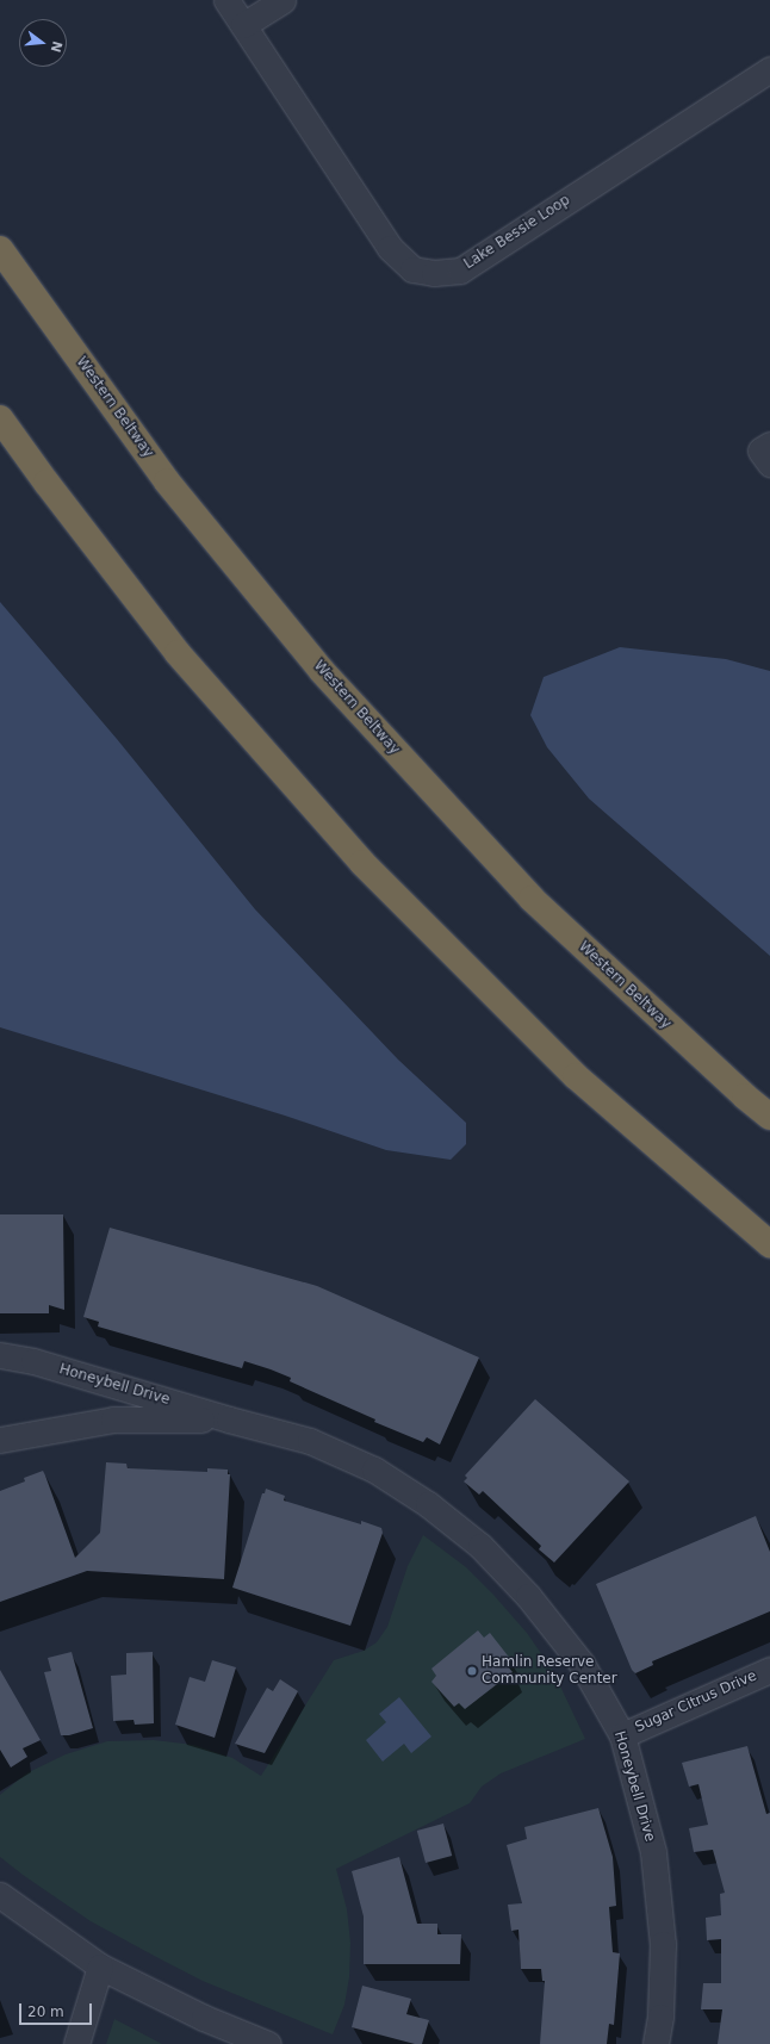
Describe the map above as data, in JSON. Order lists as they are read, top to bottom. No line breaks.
{"streets":{"highway":["Western Beltway"],"street":["Lake Bessie Loop","Honeybell Drive","Sugar Citrus Drive"]},"crossings":[["Honeybell Drive","Sugar Citrus Drive"]],"places":["Hamlin Reserve Community Center"],"scale_bar":"20 m","north":"right"}
